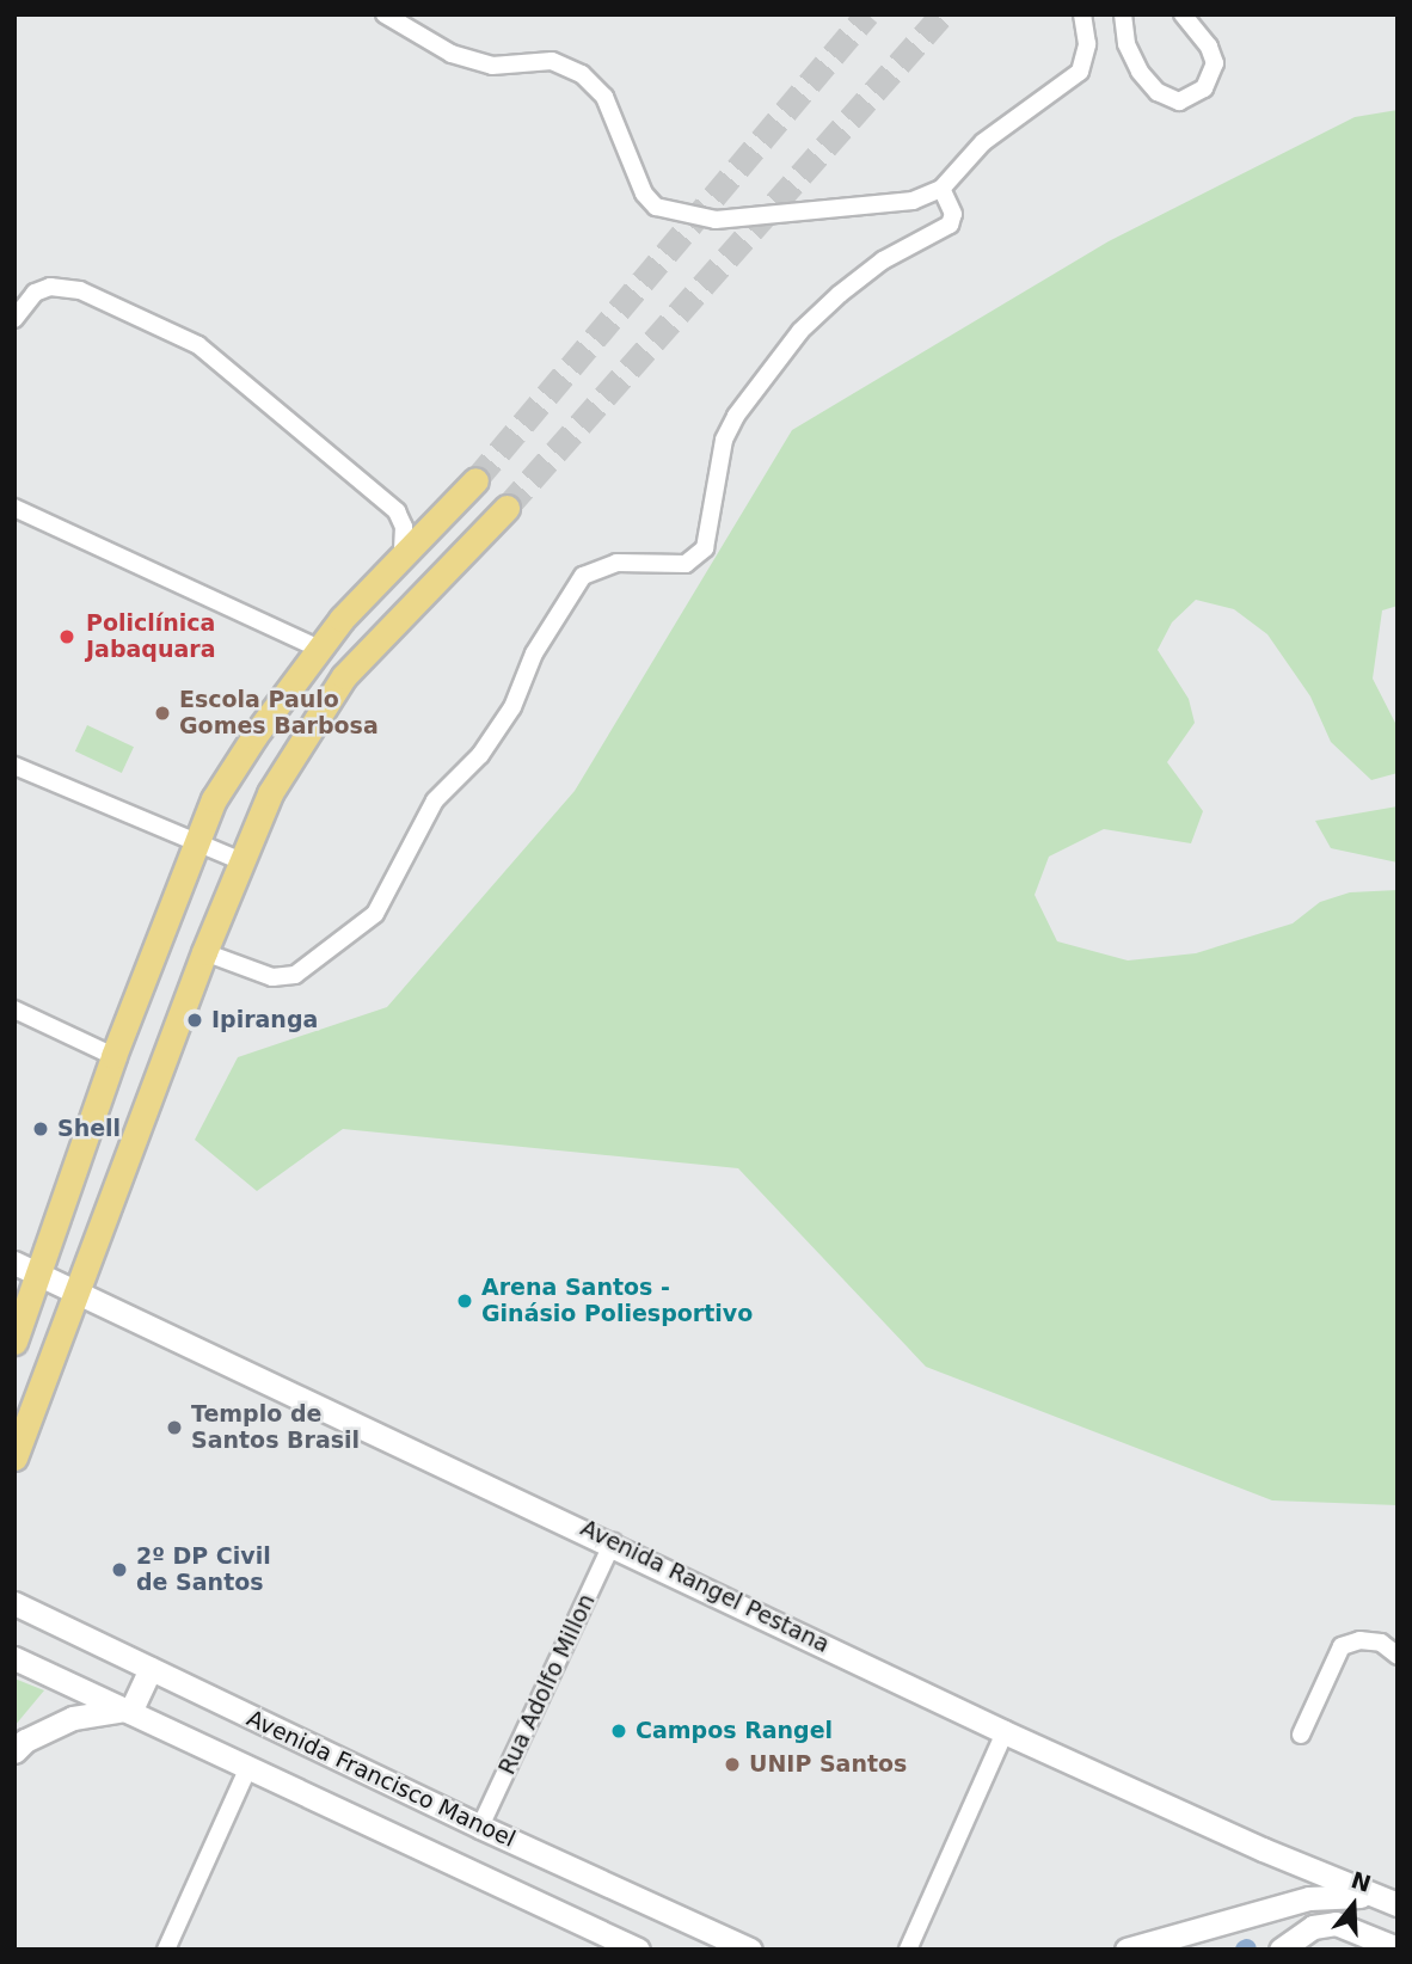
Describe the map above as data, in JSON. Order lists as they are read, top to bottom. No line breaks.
{"streets":{"main road":["Avenida Rangel Pestana","Avenida Francisco Manoel"],"street":["Rua Adolfo Millon"]},"crossings":[["Avenida Rangel Pestana","Rua Adolfo Millon"],["Rua Adolfo Millon","Avenida Francisco Manoel"]],"places":["Policlínica Jabaquara","Escola Paulo Gomes Barbosa","Ipiranga","Shell","Arena Santos - Ginásio Poliesportivo","Templo de Santos Brasil","2º DP Civil de Santos","Campos Rangel","UNIP Santos"],"north":"top"}
